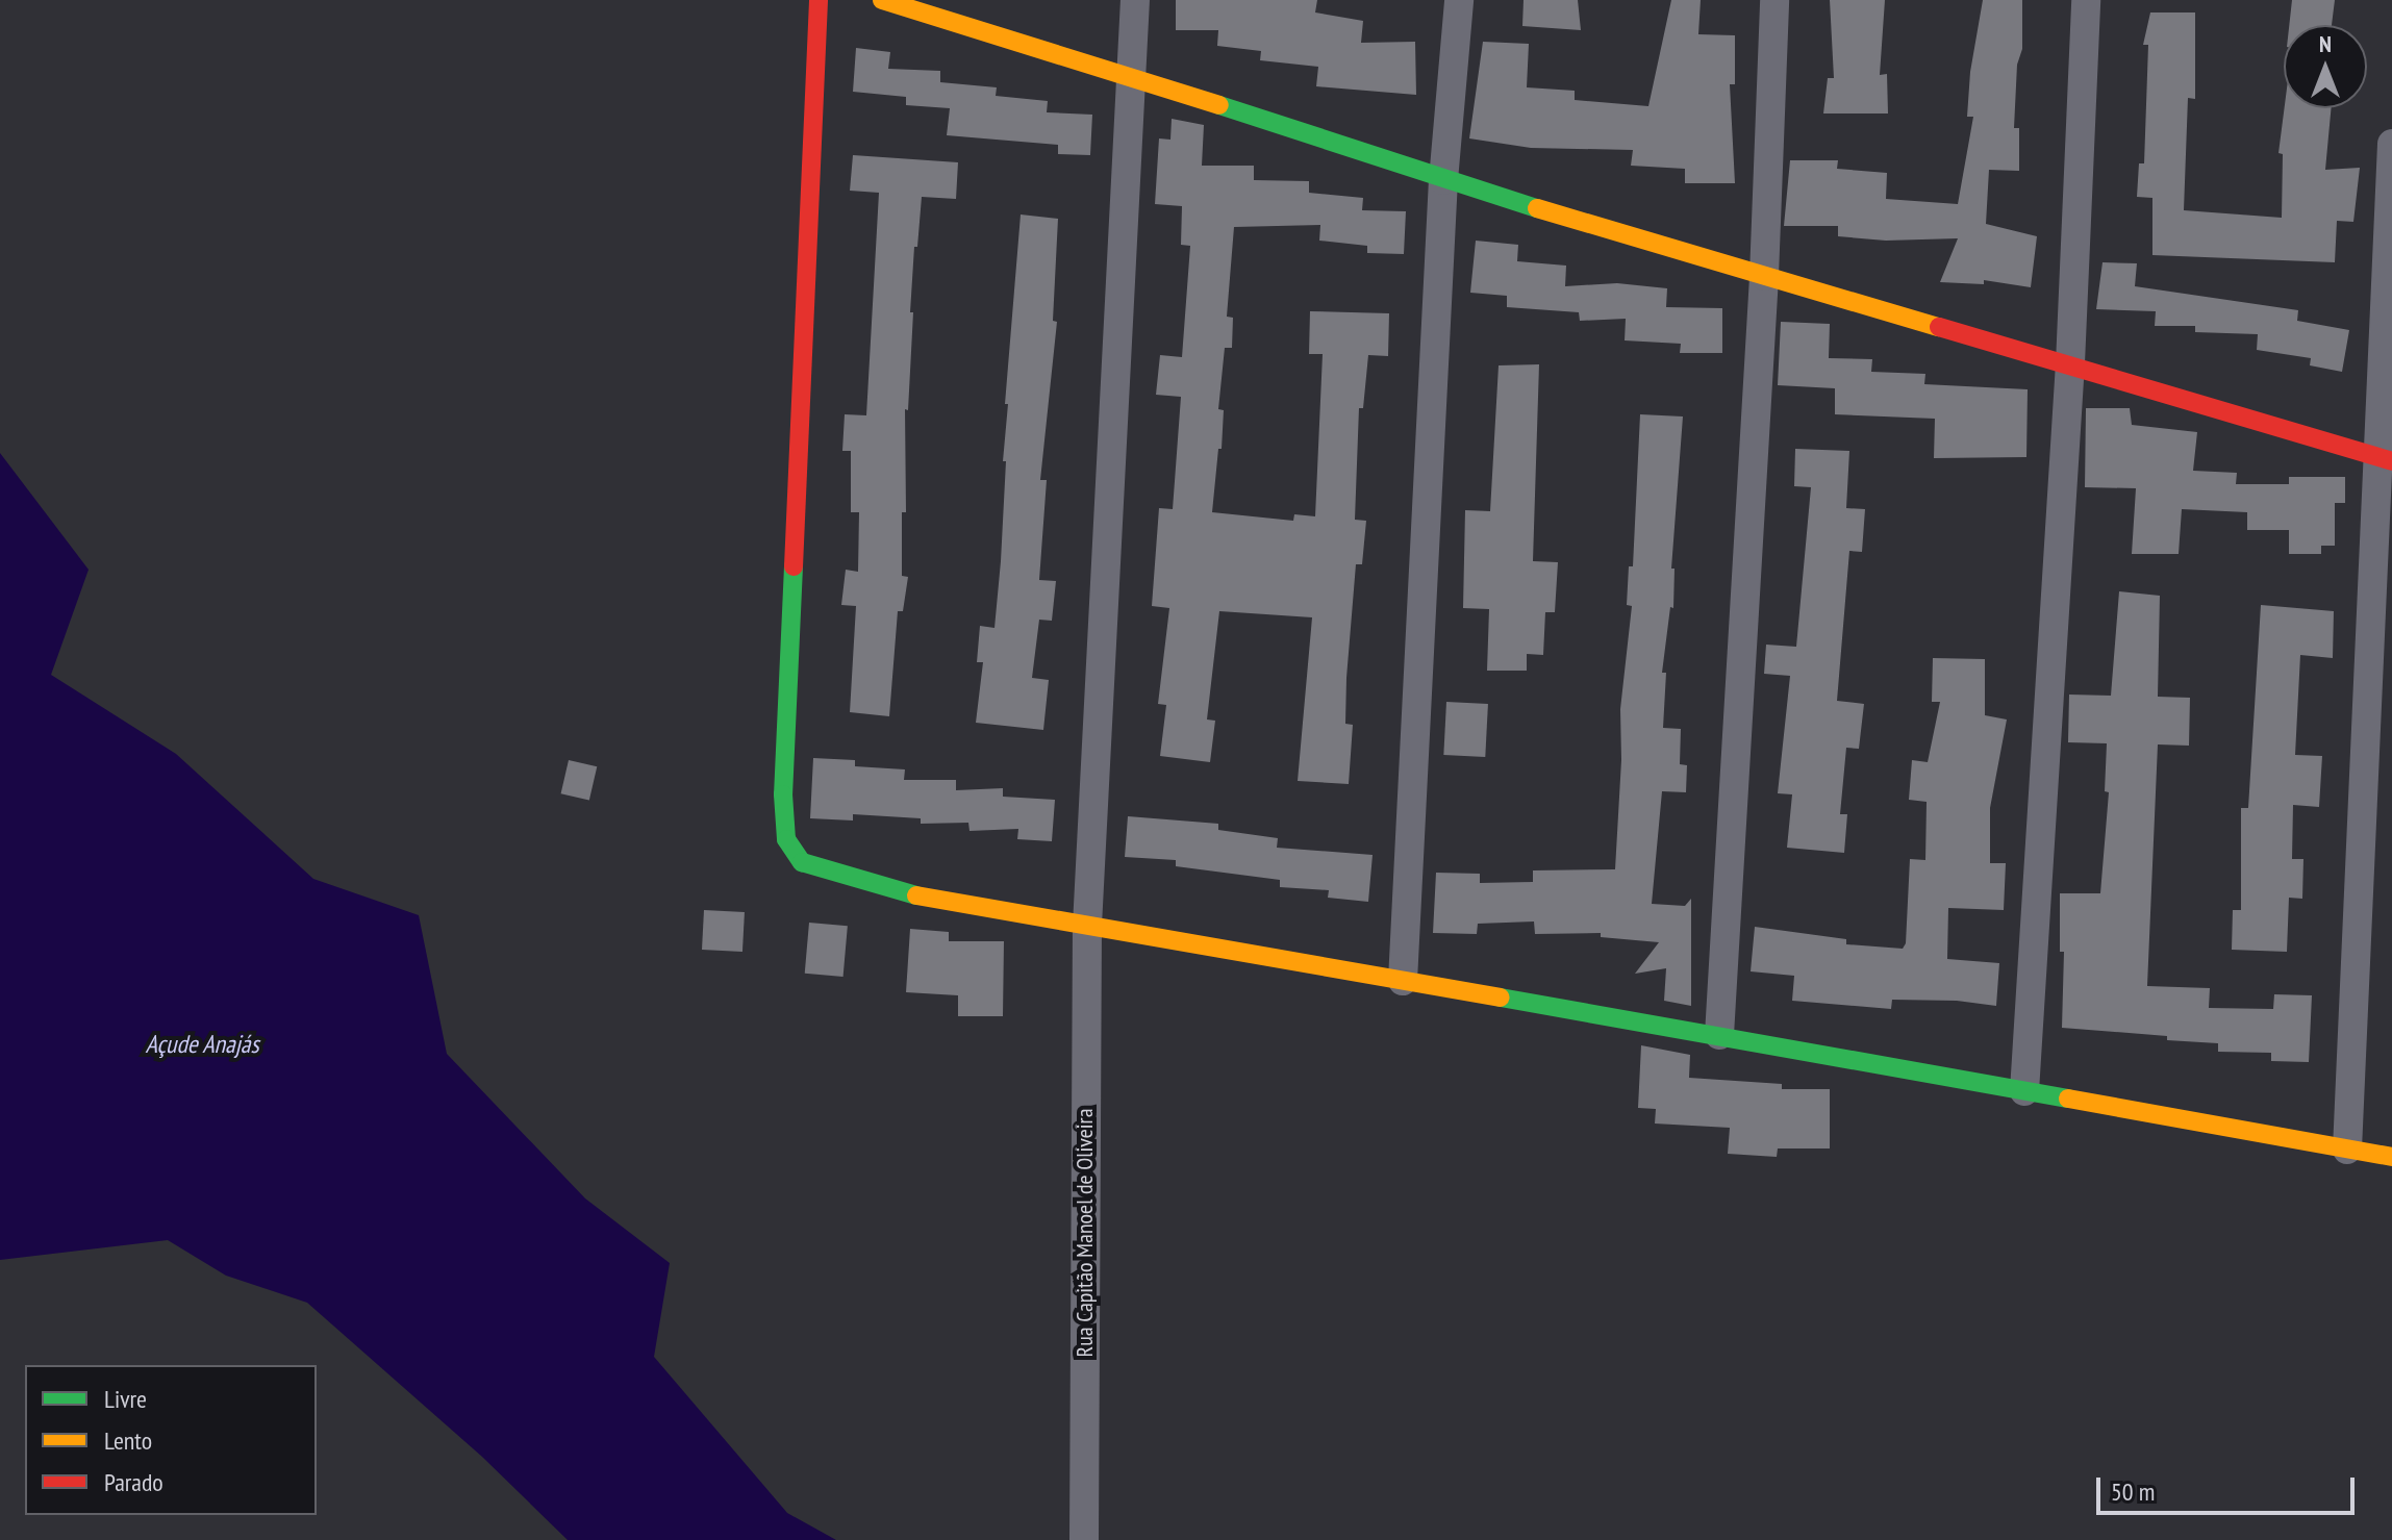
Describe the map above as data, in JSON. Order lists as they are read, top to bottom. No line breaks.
{"streets":{"street":["Rua Capitão Manoel de Oliveira"]},"water":["Açude Anajás"],"legend":["Livre","Lento","Parado"],"scale_bar":"50 m","north":"top"}
